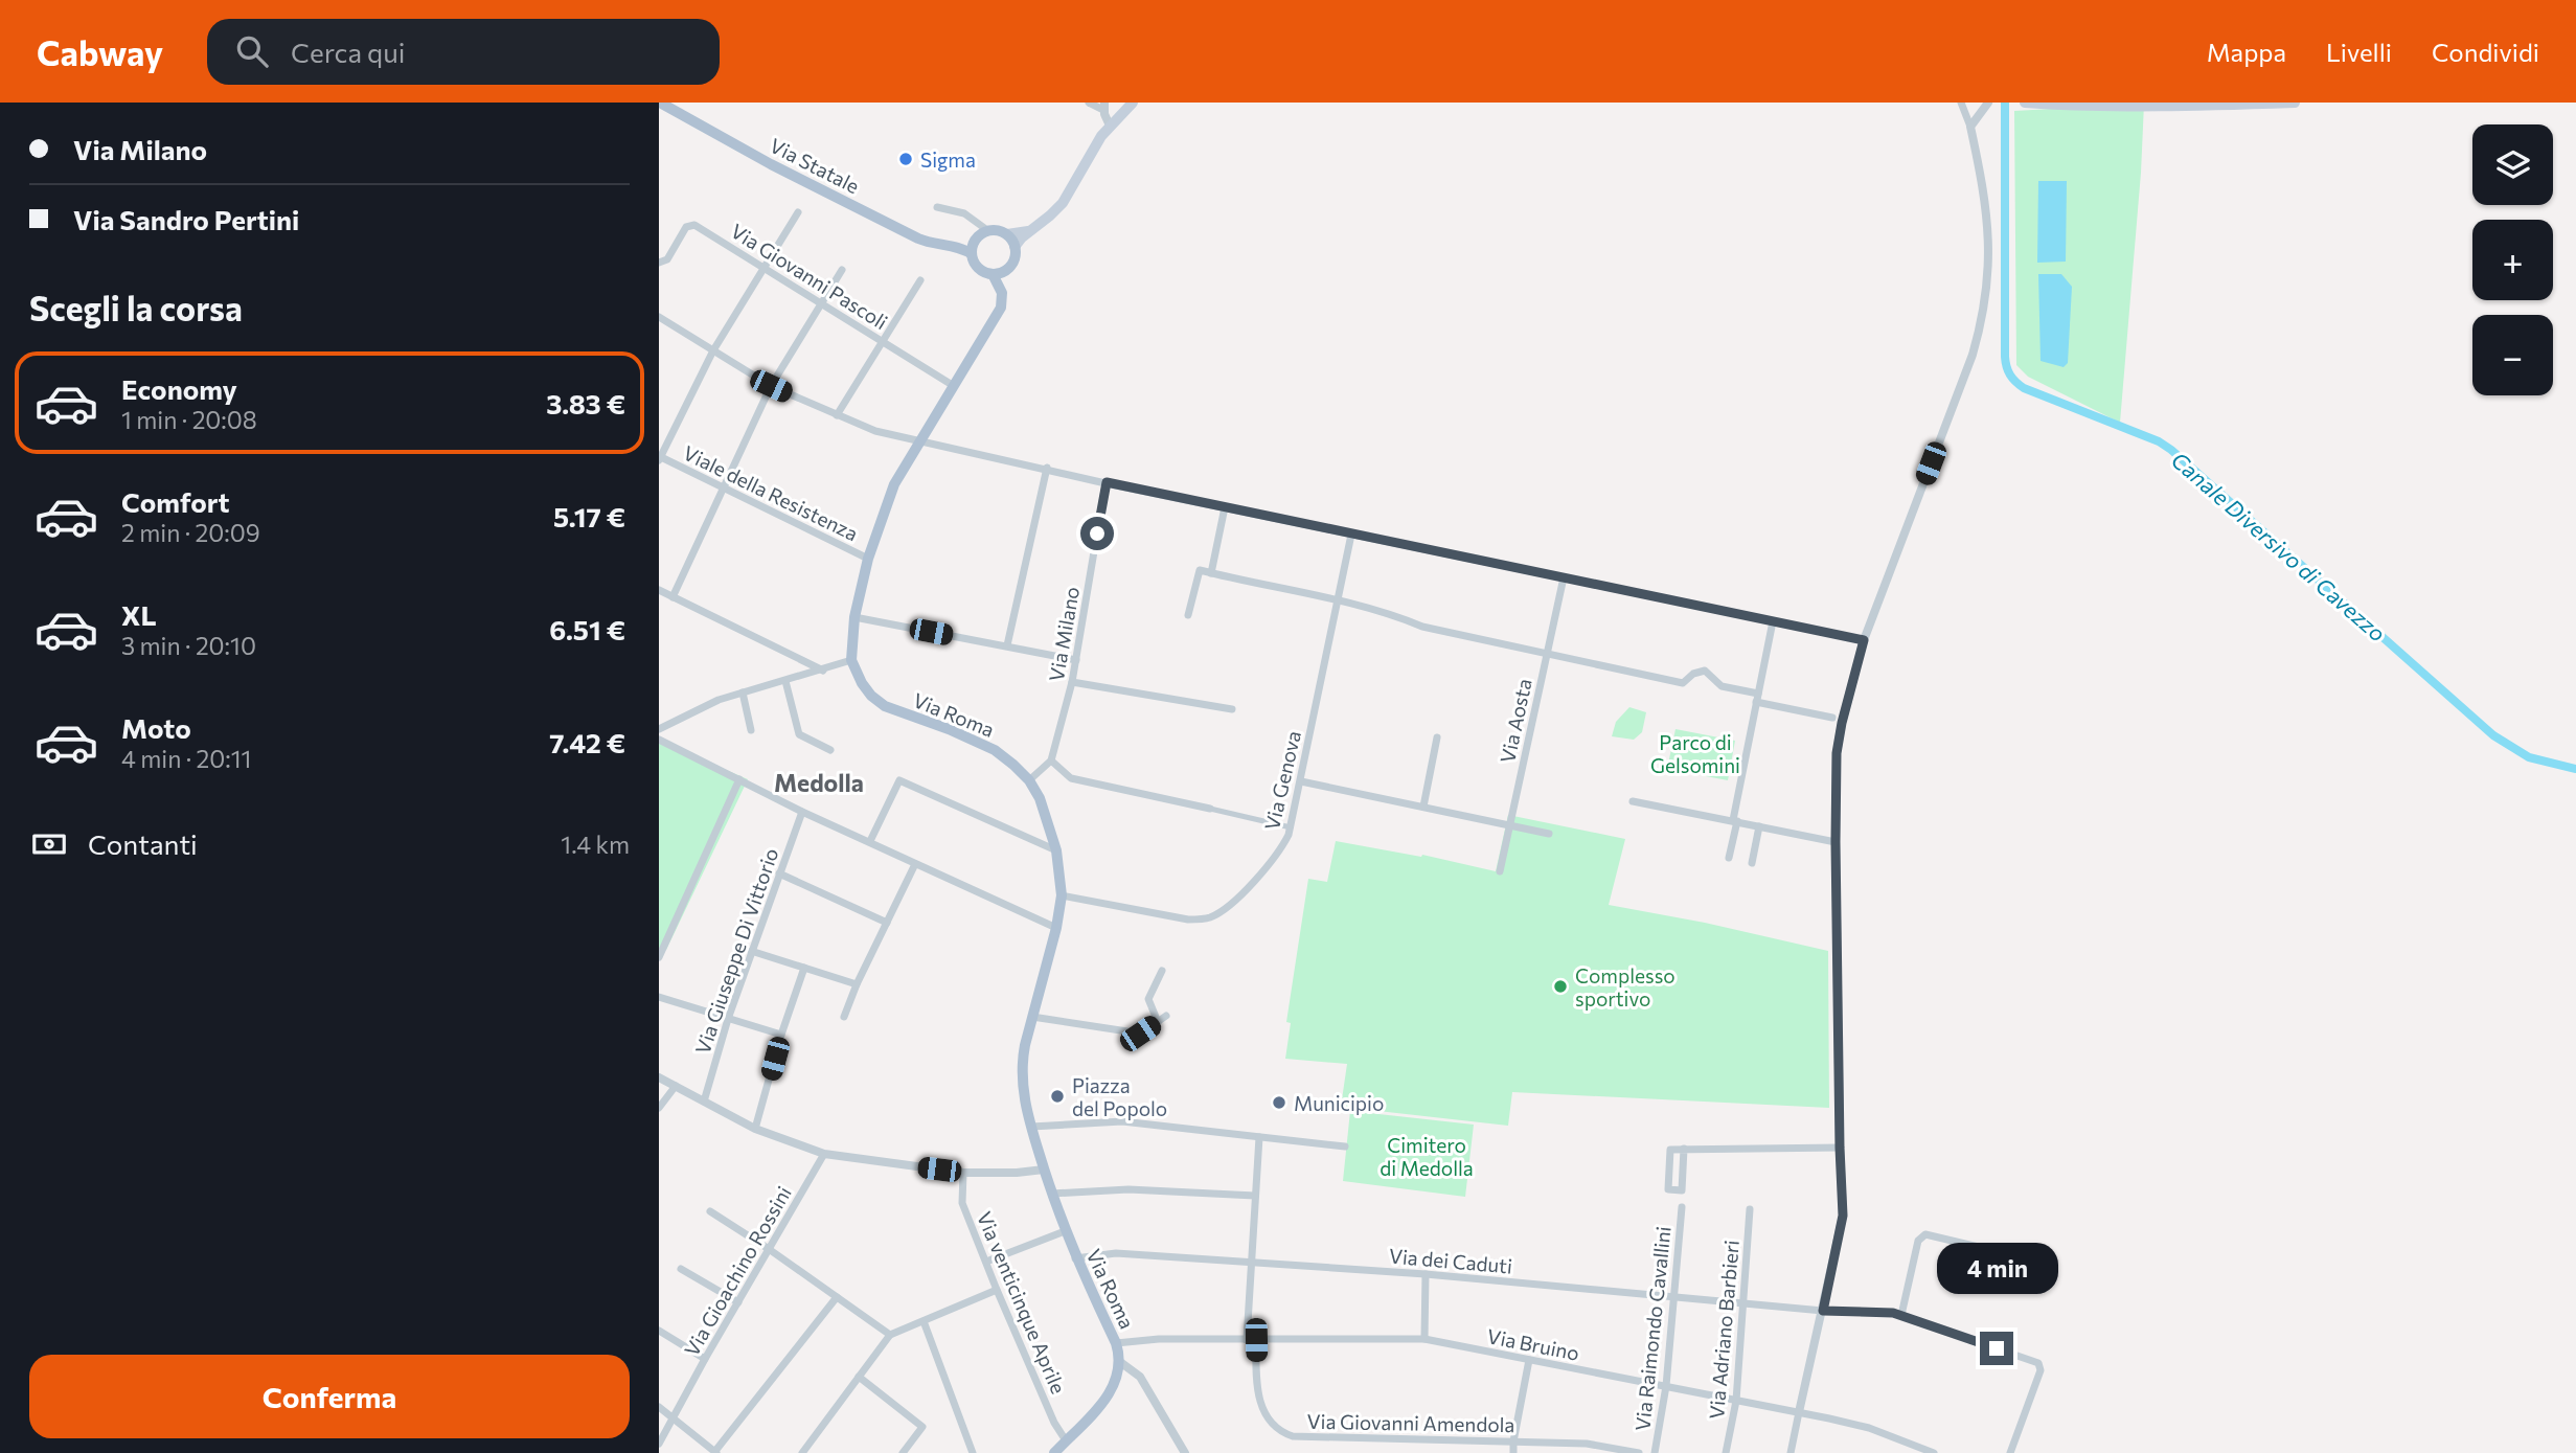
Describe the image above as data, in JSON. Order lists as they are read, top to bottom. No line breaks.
{"streets":{"main road":["Via Statale","Via Roma"],"street":["Via Giovanni Pascoli","Viale della Resistenza","Via Milano","Via Aosta","Via Genova","Via Giuseppe Di Vittorio","Via dei Caduti","Via Gioachino Rossini","Via venticinque Aprile","Via Raimondo Cavallini","Via Adriano Barbieri","Via Bruino","Via Giovanni Amendola"]},"crossings":[["Via Roma","Via Genova"],["Via Roma","Via dei Caduti"],["Via Roma","Via Bruino"],["Via dei Caduti","Via Raimondo Cavallini"],["Via dei Caduti","Via Adriano Barbieri"],["Via Raimondo Cavallini","Via Bruino"],["Via Adriano Barbieri","Via Bruino"],["Via Bruino","Via Giovanni Amendola"]],"districts":["Medolla"],"water":["Canale Diversivo di Cavezzo"],"parks":["Parco di Gelsomini","Cimitero di Medolla"],"places":["Sigma","Complesso sportivo","Piazza del Popolo","Municipio"],"page":{"header":"Cabway","search":"Cerca qui","nav":["Mappa","Livelli","Condividi"],"banner":["Via Milano","Via Sandro Pertini"],"map_buttons":["+","−"],"heading":"Scegli la corsa","list":[{"name":"Economy","note":"1 min · 20:08","value":"3.83 €"},{"name":"Comfort","note":"2 min · 20:09","value":"5.17 €"},{"name":"XL","note":"3 min · 20:10","value":"6.51 €"},{"name":"Moto","note":"4 min · 20:11","value":"7.42 €"}],"pay":["Contanti","1.4 km"],"bubble":"4 min","buttons":"Conferma"}}
